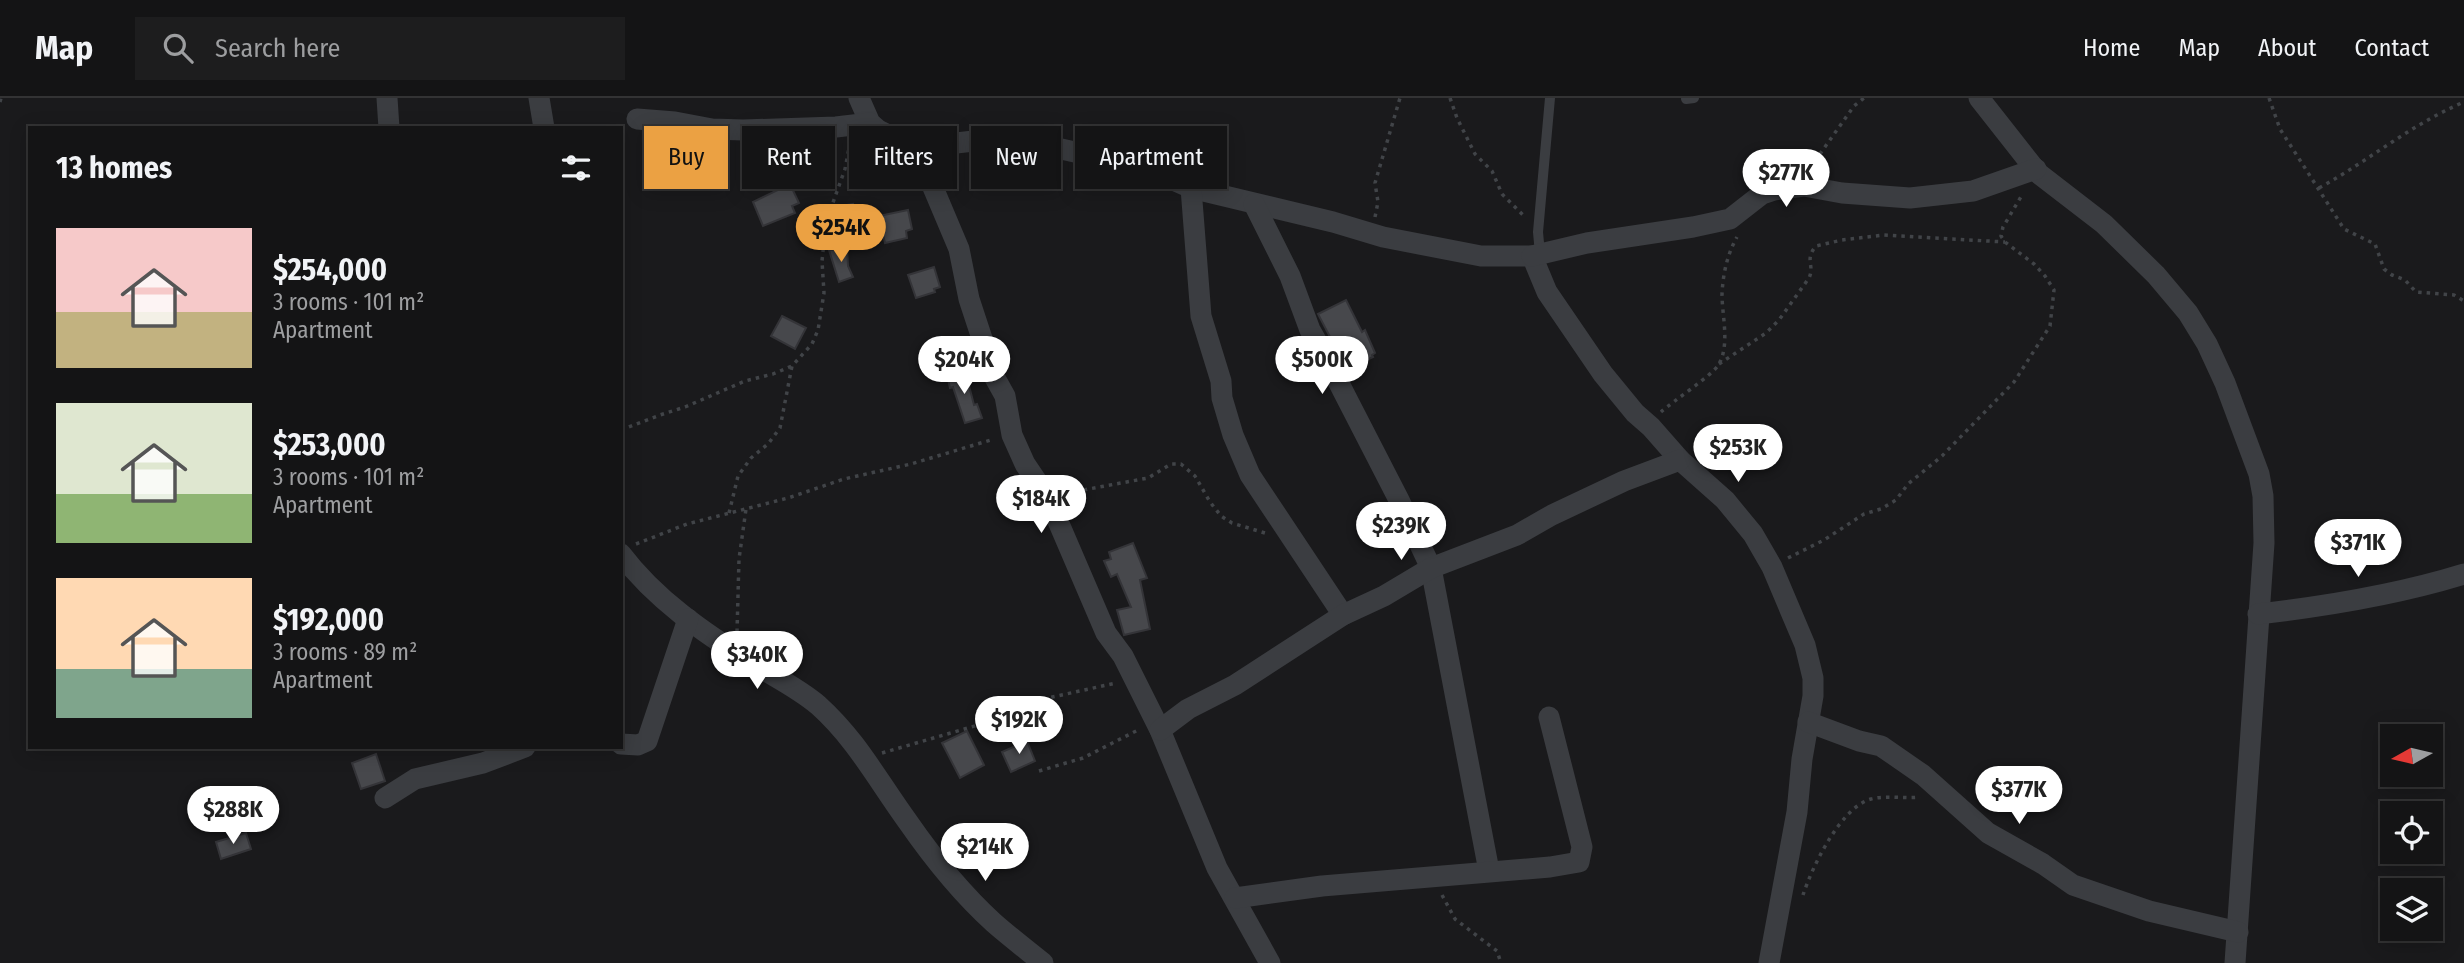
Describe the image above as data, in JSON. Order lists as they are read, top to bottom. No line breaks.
{"north":"left","page":{"header":"Map","search":"Search here","nav":["Home","Map","About","Contact"],"chip":["Buy","Rent","Filters","New","Apartment"],"heading":"13 homes","price":["$277K","$254K","$204K","$500K","$253K","$184K","$239K","$371K","$340K","$192K","$377K","$288K","$214K"],"list":[{"name":"$254,000","note":"3 rooms · 101 m² · Apartment"},{"name":"$253,000","note":"3 rooms · 101 m² · Apartment"},{"name":"$192,000","note":"3 rooms · 89 m² · Apartment"}]}}
